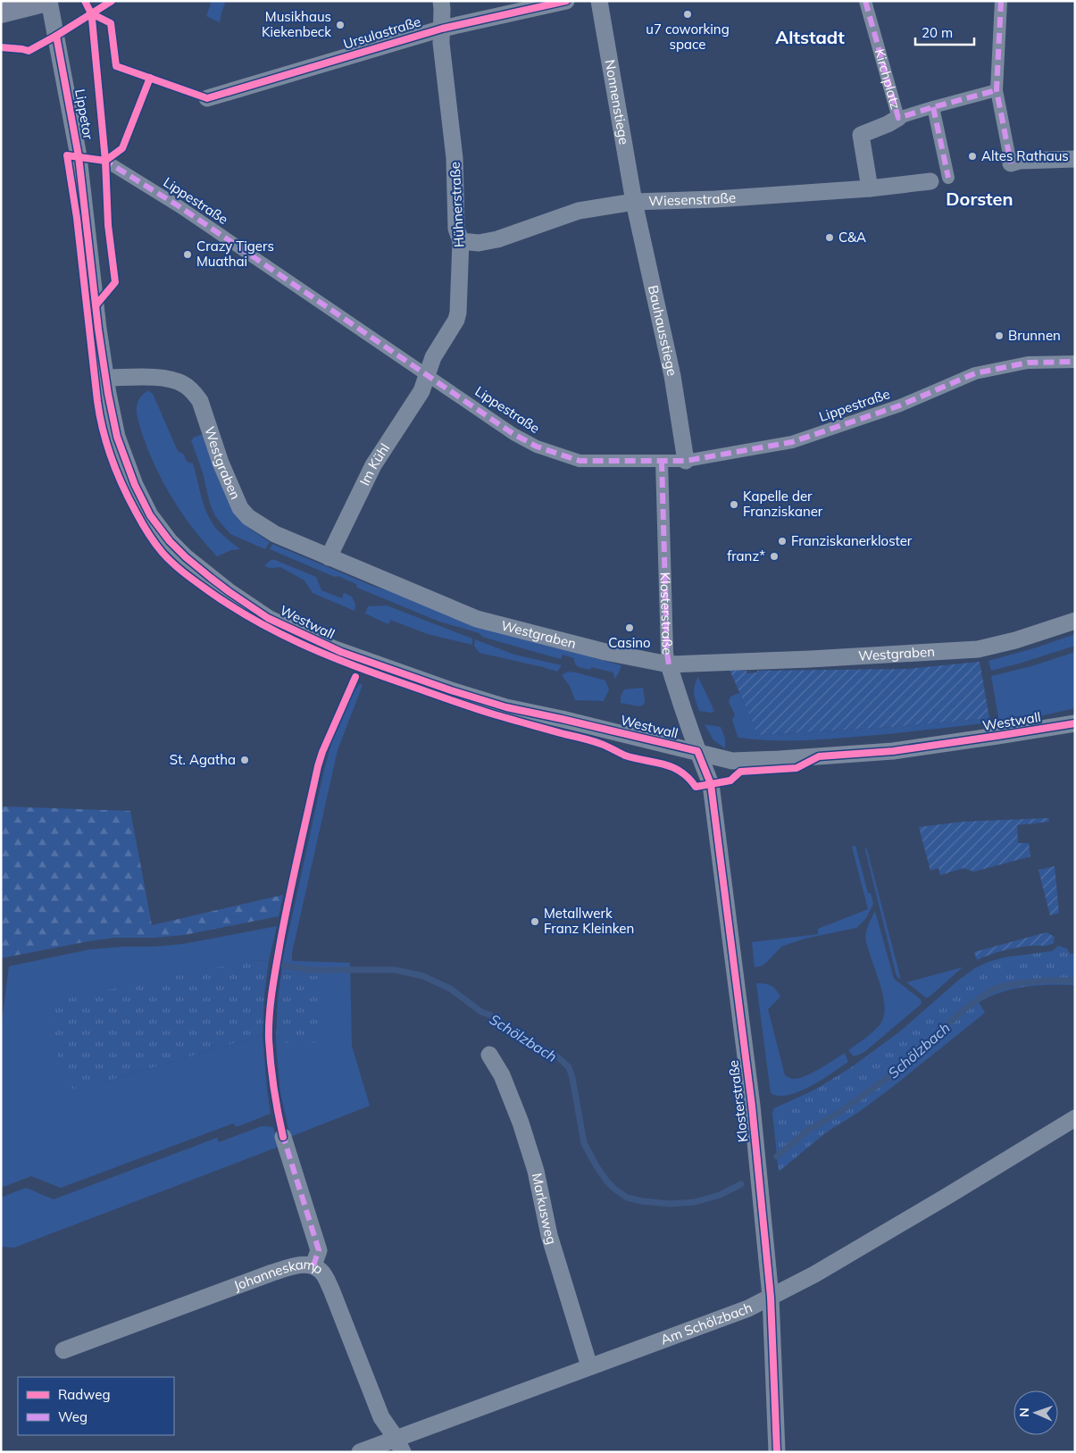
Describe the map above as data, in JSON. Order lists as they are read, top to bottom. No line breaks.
{"streets":{"street":["Ursulastraße","Kirchplatz","Nonnenstiege","Lippetor","Wiesenstraße","Lippestraße","Hühnerstraße","Bauhausstiege","Westgraben","Im Kühl","Klosterstraße","Westwall","Markusweg","Johanneskamp","Am Schölzbach"]},"crossings":[["Ursulastraße","Hühnerstraße"],["Kirchplatz","Wiesenstraße"],["Nonnenstiege","Wiesenstraße"],["Nonnenstiege","Bauhausstiege"],["Lippetor","Westwall"],["Wiesenstraße","Hühnerstraße"],["Wiesenstraße","Bauhausstiege"],["Lippestraße","Hühnerstraße"],["Lippestraße","Bauhausstiege"],["Lippestraße","Im Kühl"],["Lippestraße","Klosterstraße"],["Hühnerstraße","Im Kühl"],["Westgraben","Im Kühl"],["Westgraben","Klosterstraße"],["Westgraben","Westwall"],["Klosterstraße","Westwall"],["Klosterstraße","Am Schölzbach"],["Markusweg","Am Schölzbach"],["Johanneskamp","Am Schölzbach"]],"districts":["Altstadt","Dorsten"],"water":["Schölzbach"],"places":["u7 coworking space","Musikhaus Kiekenbeck","Altes Rathaus","C&A","Crazy Tigers Muathai","Brunnen","Kapelle der Franziskaner","Franziskanerkloster","franz*","Casino","St. Agatha","Metallwerk Franz Kleinken"],"legend":["Radweg","Weg"],"scale_bar":"20 m","north":"left"}
